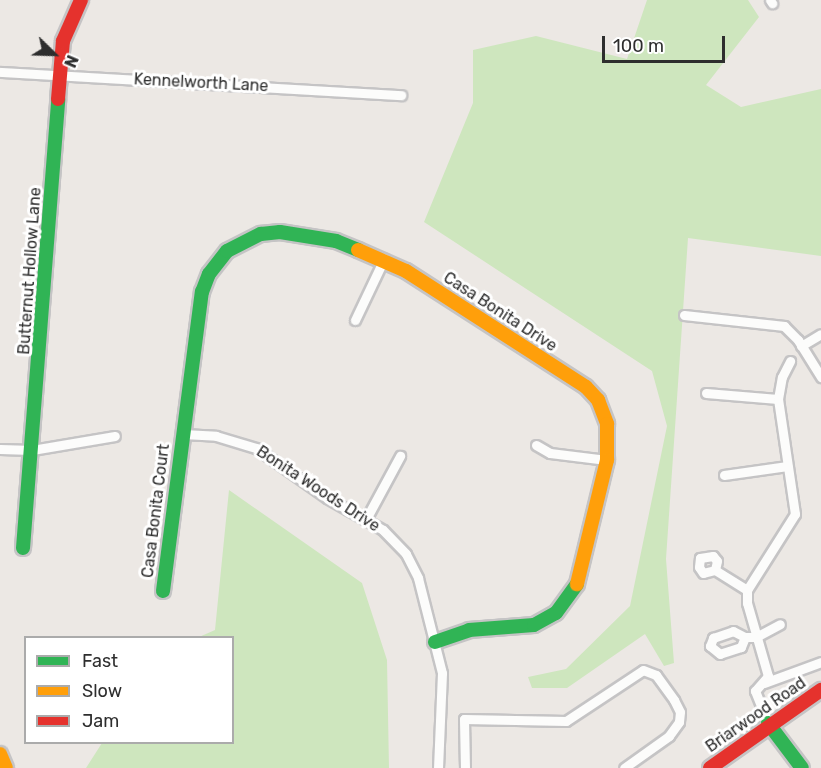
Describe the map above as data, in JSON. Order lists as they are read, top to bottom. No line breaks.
{"streets":{"street":["Kennelworth Lane","Butternut Hollow Lane","Casa Bonita Drive","Bonita Woods Drive","Casa Bonita Court","Briarwood Road"]},"crossings":[["Kennelworth Lane","Butternut Hollow Lane"],["Casa Bonita Drive","Bonita Woods Drive"],["Casa Bonita Drive","Casa Bonita Court"],["Bonita Woods Drive","Casa Bonita Court"]],"legend":["Fast","Slow","Jam"],"scale_bar":"100 m","north":"bottom right"}
